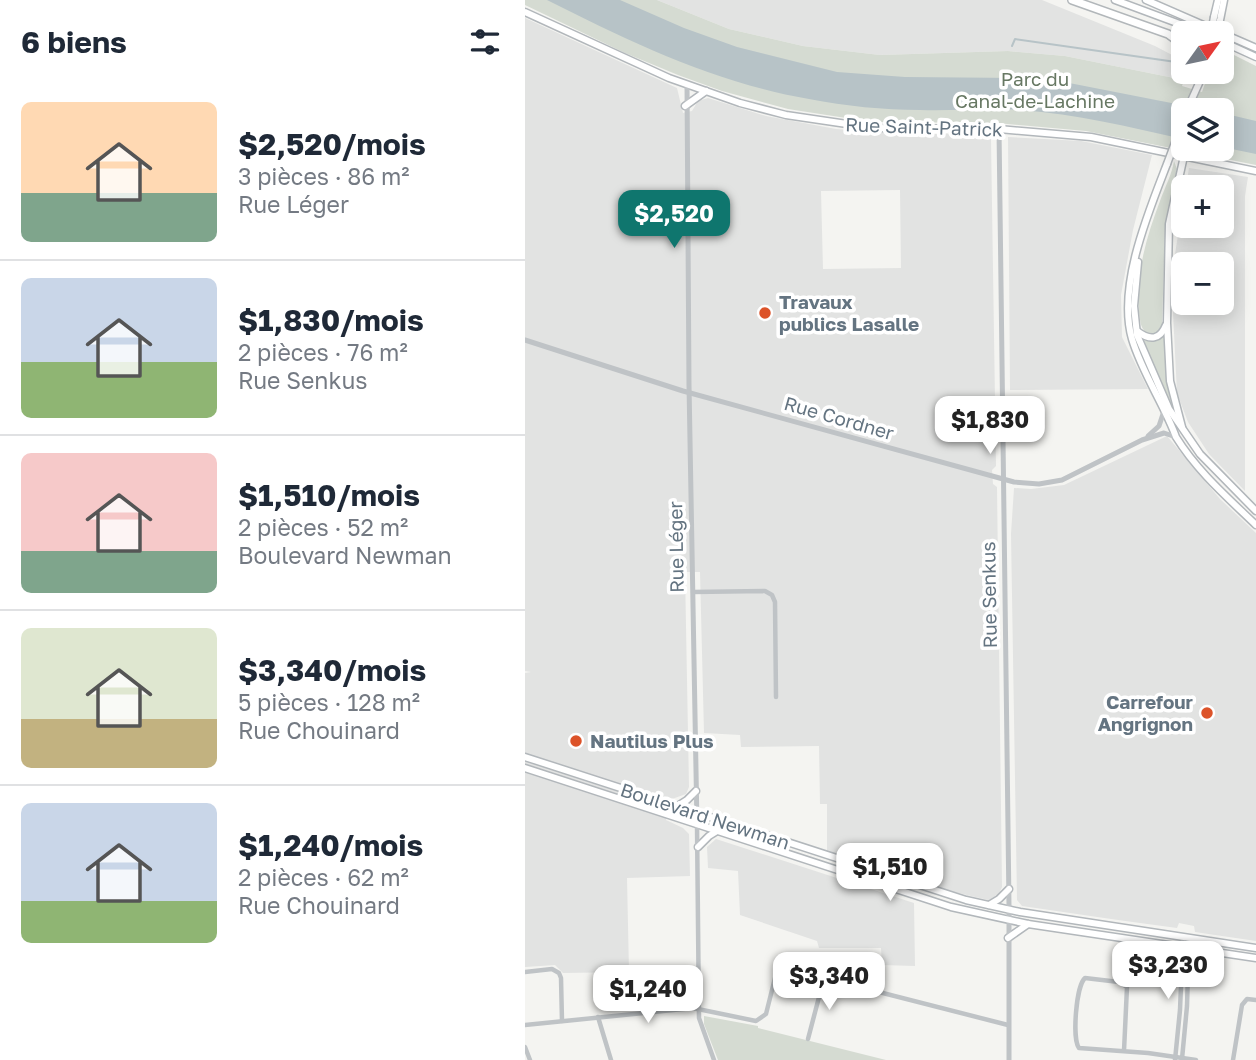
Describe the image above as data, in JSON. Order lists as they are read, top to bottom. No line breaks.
{"streets":{"main road":["Rue Saint-Patrick","Boulevard Newman"],"street":["Rue Cordner","Rue Léger","Rue Senkus"]},"crossings":[["Rue Saint-Patrick","Rue Léger"],["Rue Saint-Patrick","Rue Senkus"],["Rue Cordner","Rue Léger"],["Rue Cordner","Rue Senkus"],["Rue Léger","Boulevard Newman"],["Rue Senkus","Boulevard Newman"]],"parks":["Parc du Canal-de-Lachine"],"places":["Travaux publics Lasalle","Carrefour Angrignon","Nautilus Plus"],"north":"top right","page":{"heading":"6 biens","map_buttons":["+","−"],"list":[{"name":"$2,520/mois","note":"3 pièces · 86 m² · Rue Léger"},{"name":"$1,830/mois","note":"2 pièces · 76 m² · Rue Senkus"},{"name":"$1,510/mois","note":"2 pièces · 52 m² · Boulevard Newman"},{"name":"$3,340/mois","note":"5 pièces · 128 m² · Rue Chouinard"},{"name":"$1,240/mois","note":"2 pièces · 62 m² · Rue Chouinard"}],"price":["$2,520","$1,830","$1,510","$3,230","$3,340","$1,240"]}}
